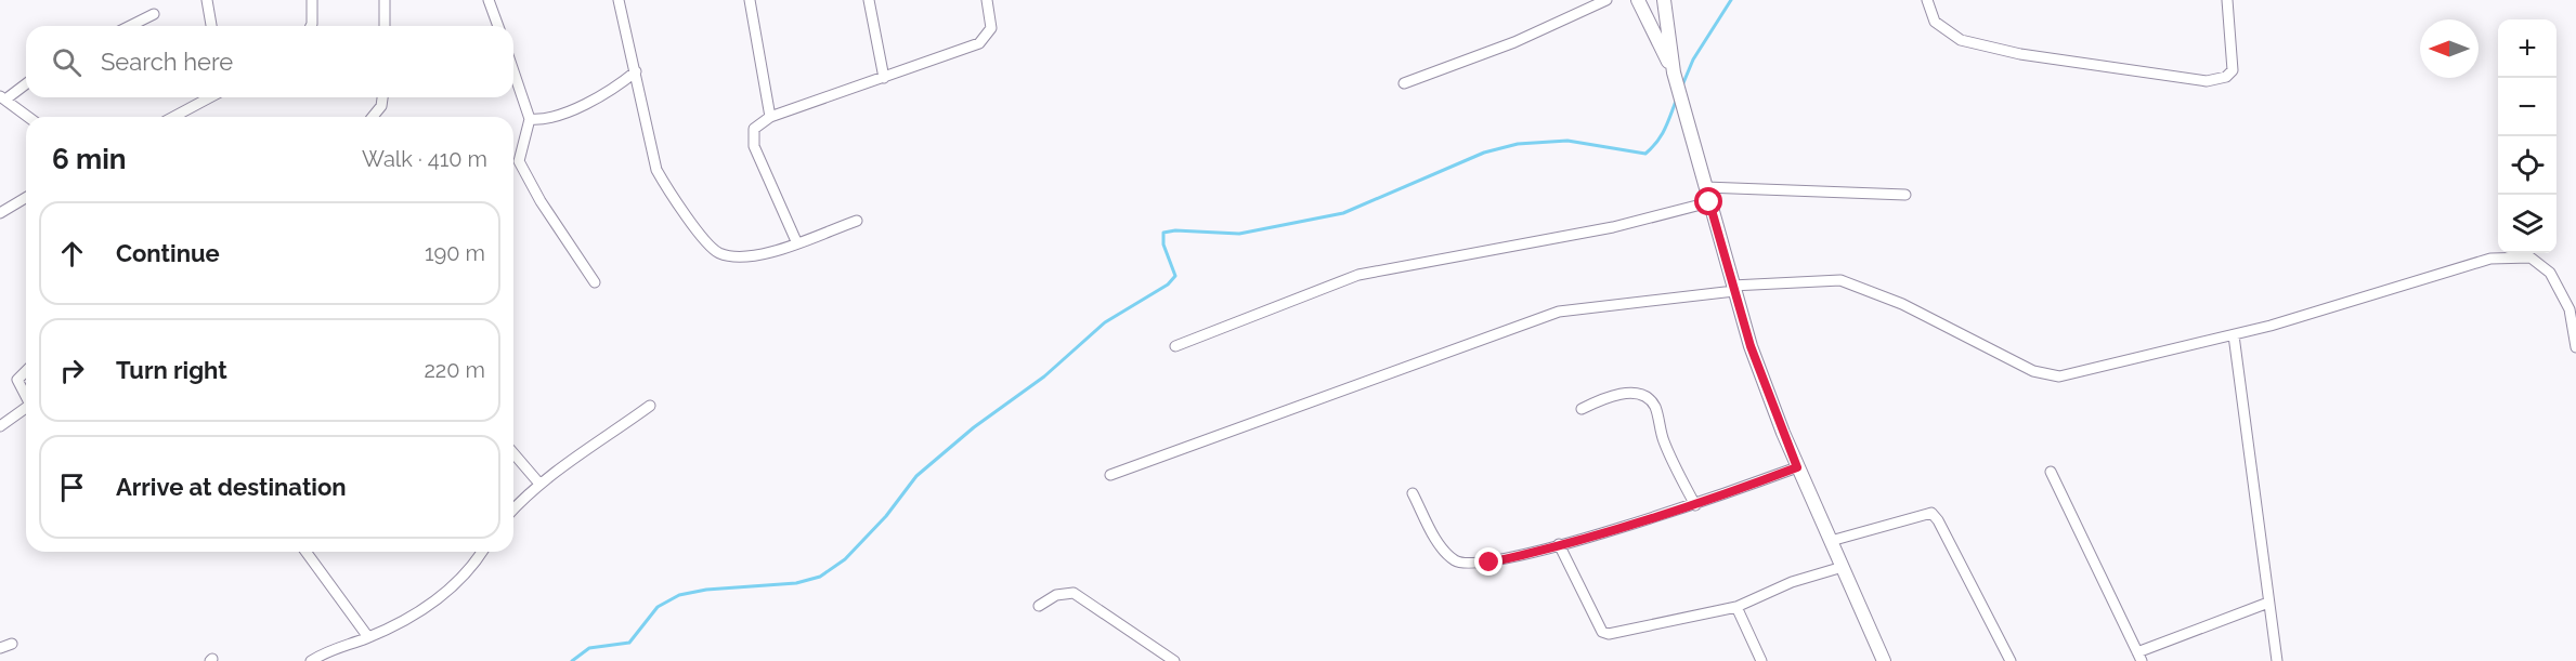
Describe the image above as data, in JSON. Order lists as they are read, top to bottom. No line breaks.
{"north":"left","page":{"map_buttons":["+","−"],"search":"Search here","heading":["6 min","Walk · 410 m"],"list":[["Continue","190 m"],["Turn right","220 m"],"Arrive at destination"]}}
